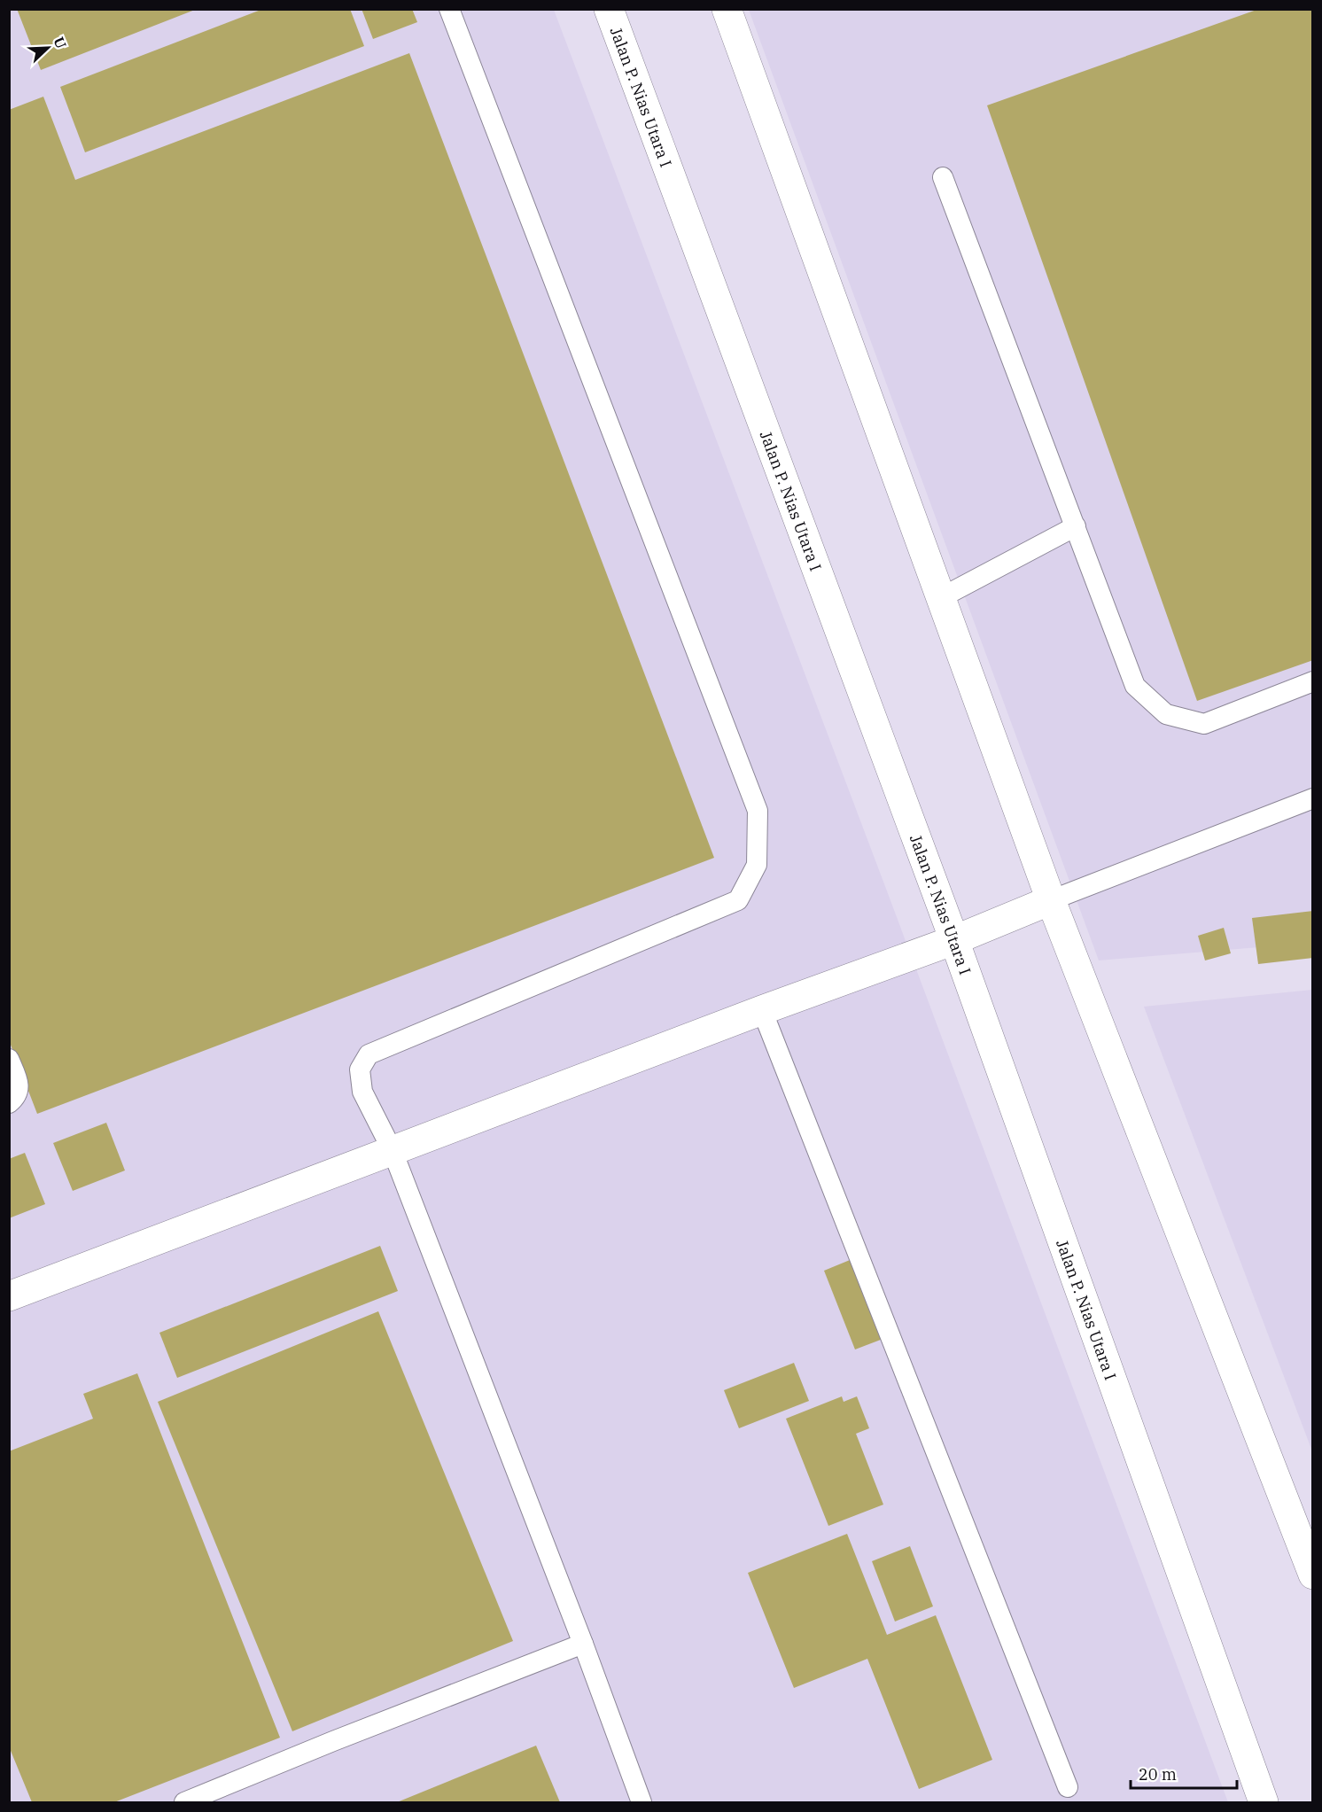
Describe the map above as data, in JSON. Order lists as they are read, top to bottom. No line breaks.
{"streets":{"street":["Jalan P. Nias Utara I"]},"scale_bar":"20 m","north":"top right"}
